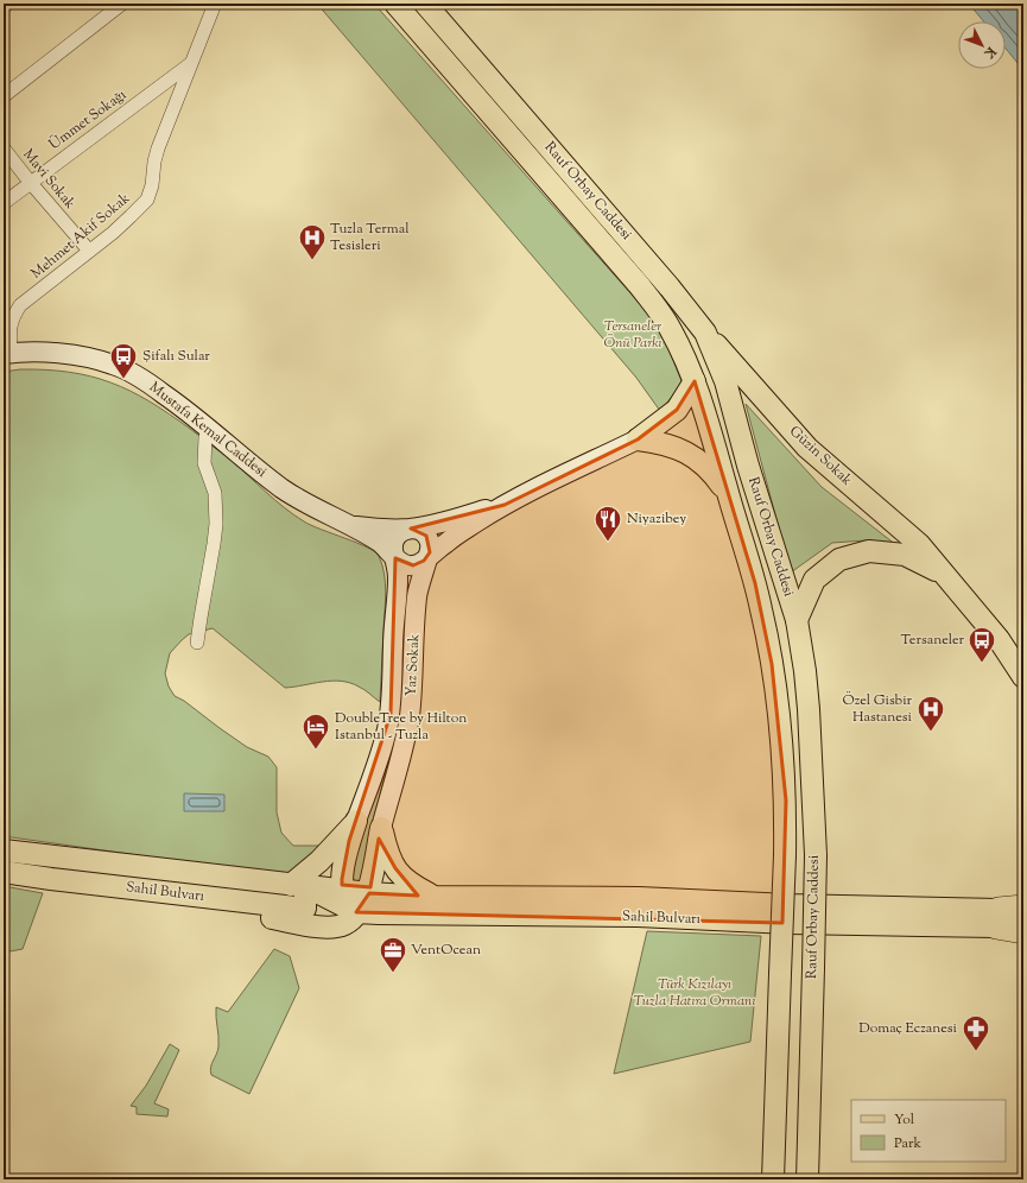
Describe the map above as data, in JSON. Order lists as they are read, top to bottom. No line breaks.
{"streets":{"highway":["Sahil Bulvarı"],"main road":["Rauf Orbay Caddesi","Güzin Sokak"],"street":["Ümmet Sokağı","Mavi Sokak","Mehmet Akif Sokak","Mustafa Kemal Caddesi","Yaz Sokak"]},"crossings":[["Ümmet Sokağı","Mavi Sokak"],["Ümmet Sokağı","Mehmet Akif Sokak"],["Mavi Sokak","Mehmet Akif Sokak"],["Rauf Orbay Caddesi","Güzin Sokak"],["Mehmet Akif Sokak","Mustafa Kemal Caddesi"],["Mustafa Kemal Caddesi","Yaz Sokak"]],"parks":["Tersaneler Önü Parkı","Türk Kızılayı Tuzla Hatıra Ormanı"],"places":{"hospital":["Tuzla Termal Tesisleri","Özel Gisbir Hastanesi"],"bus stop":["Şifalı Sular","Tersaneler"],"restaurant":["Niyazibey"],"hotel":["DoubleTree by Hilton Istanbul - Tuzla"],"office":["VentOcean"],"pharmacy":["Domaç Eczanesi"]},"legend":["Yol","Park"],"north":"bottom right"}
